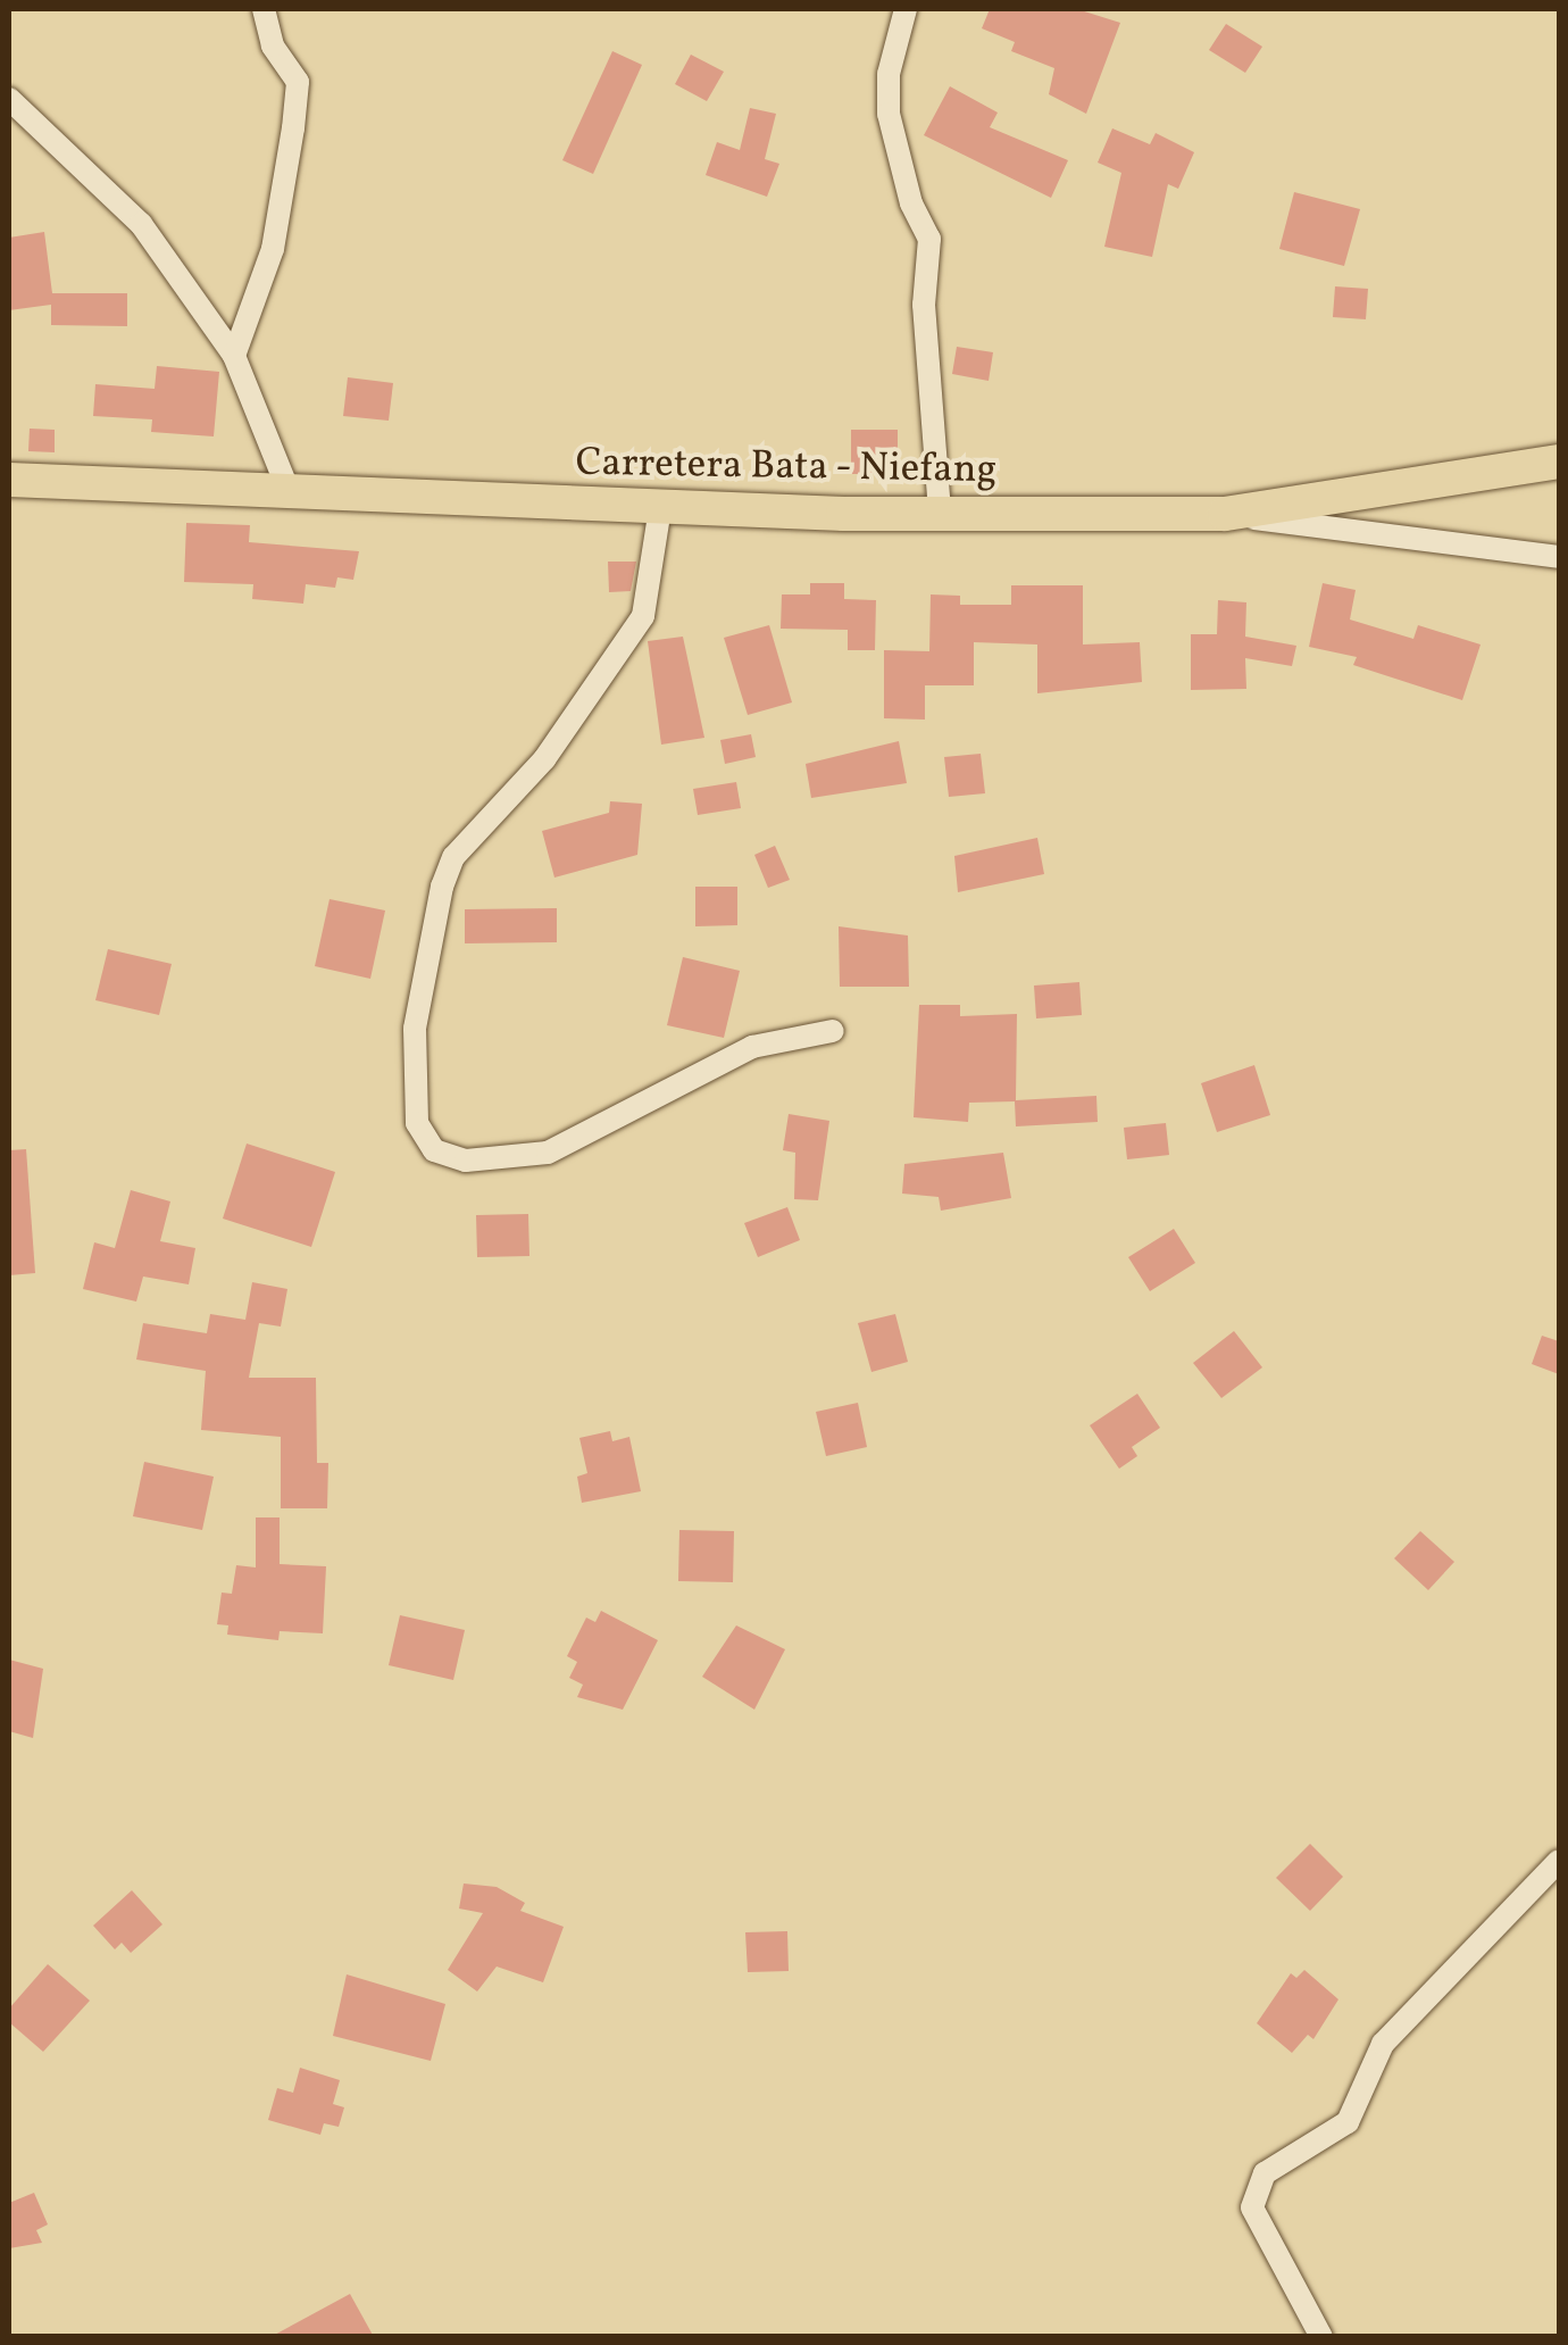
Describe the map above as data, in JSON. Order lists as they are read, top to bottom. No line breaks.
{"streets":{"main road":["Carretera Bata - Niefang"]}}
